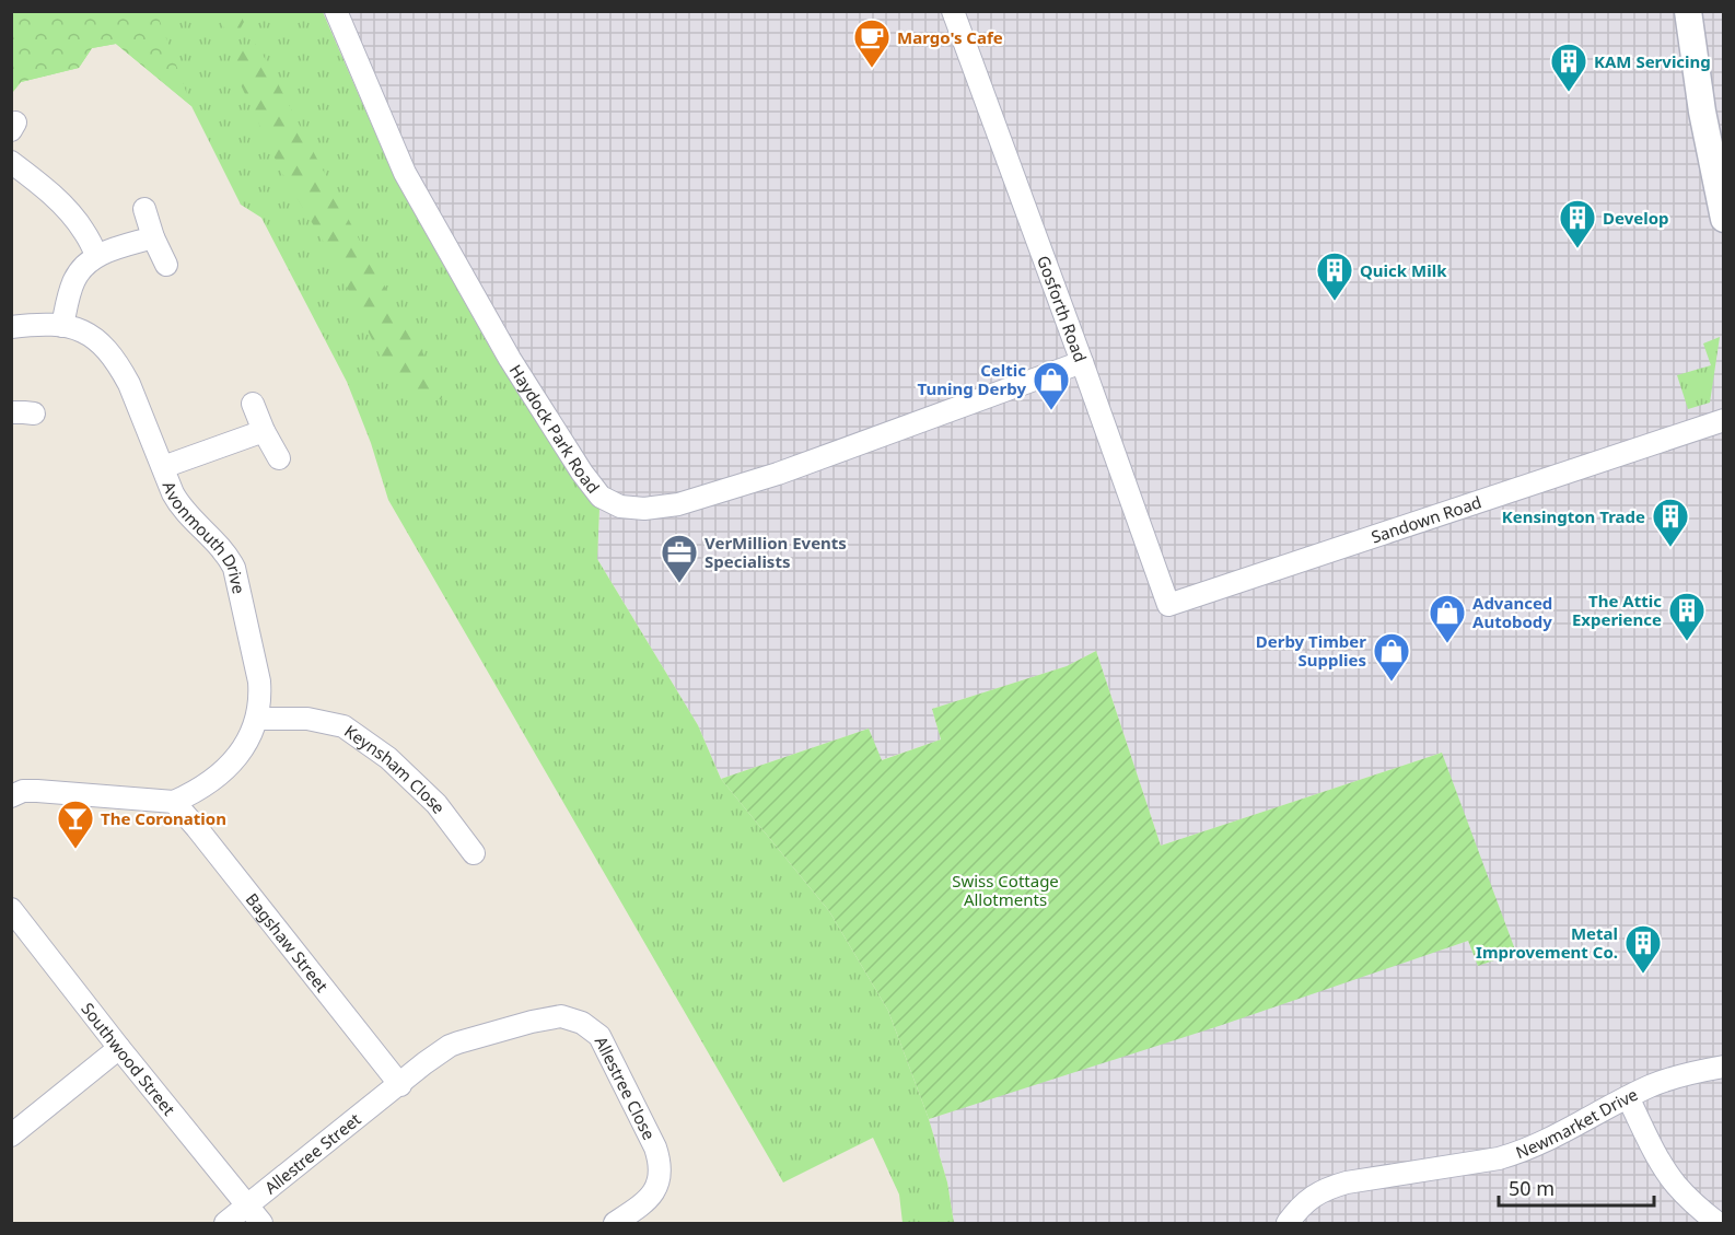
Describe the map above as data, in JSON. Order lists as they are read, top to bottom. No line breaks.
{"streets":{"street":["Gosforth Road","Haydock Park Road","Sandown Road","Avonmouth Drive","Keynsham Close","Bagshaw Street","Southwood Street","Allestree Close","Newmarket Drive","Allestree Street"]},"crossings":[["Gosforth Road","Haydock Park Road"],["Gosforth Road","Sandown Road"],["Avonmouth Drive","Keynsham Close"],["Avonmouth Drive","Bagshaw Street"],["Bagshaw Street","Allestree Close"],["Bagshaw Street","Allestree Street"],["Southwood Street","Allestree Street"],["Allestree Close","Allestree Street"]],"parks":["Swiss Cottage Allotments"],"places":{"cafe":["Margo's Cafe"],"building":["KAM Servicing","Develop","Quick Milk","Kensington Trade","The Attic Experience","Metal Improvement Co."],"shop":["Celtic Tuning Derby","Advanced Autobody","Derby Timber Supplies"],"office":["VerMillion Events Specialists"],"bar":["The Coronation"]},"scale_bar":"50 m"}
